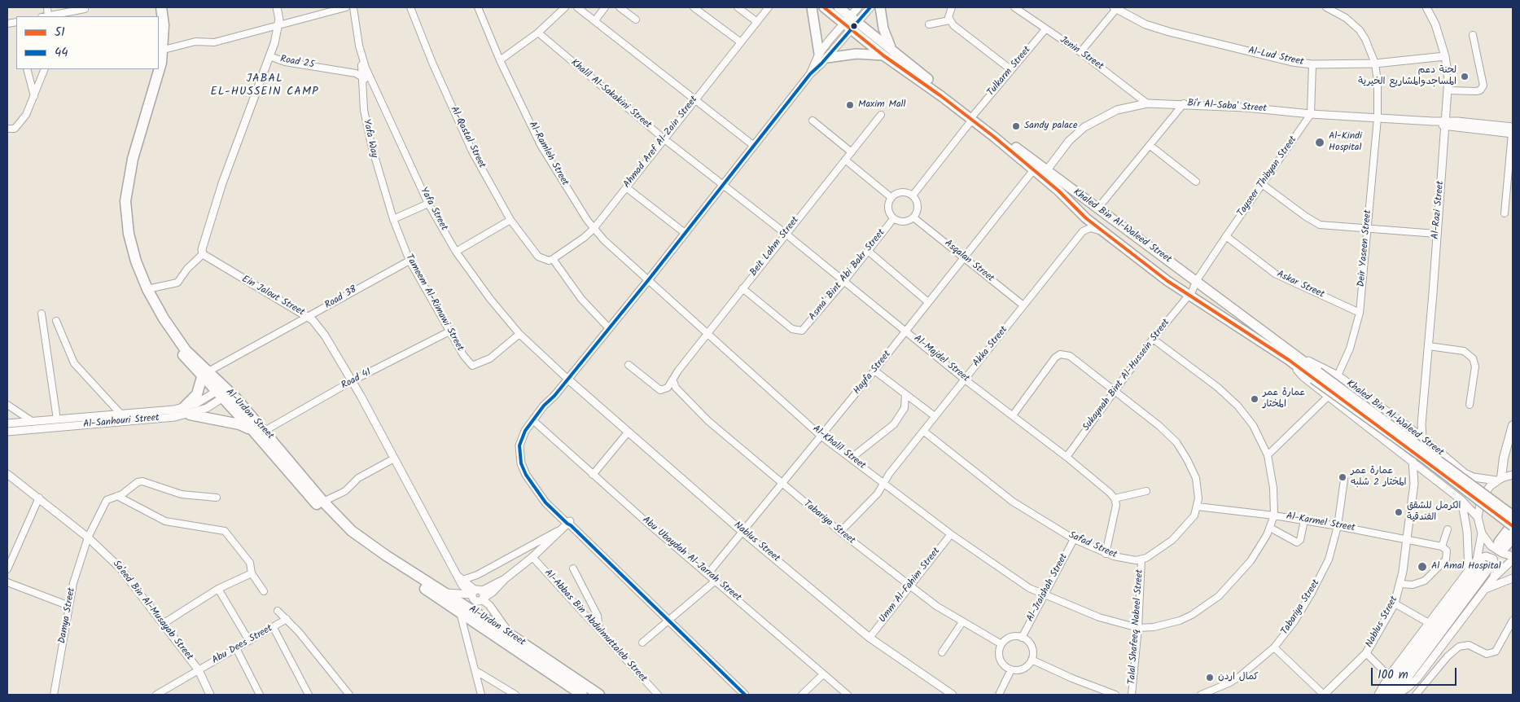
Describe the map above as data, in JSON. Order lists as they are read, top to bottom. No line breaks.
{"streets":{"highway":["Al-Urdon Street"],"main road":["Khaled Bin Al-Waleed Street"],"street":["Jenin Street","Al-Lud Street","Road 25","Tulkarm Street","Khalil Al-Sakakini Street","Bi'r Al-Saba' Street","Al-Qastal Street","Yafa Way","Ahmad Aref Al-Zain Street","Al-Ramleh Street","Tayseer Thibyan Street","Yafa Street","Al-Razi Street","Beit Lahm Street","Deir Yaseen Street","Asqalan Street","Asma' Bint Abi Bakr Street","Askar Street","Ein Jalout Street","Road 38","Tameem Al-Rimawi Street","Akka Street","Al-Majdel Street","Hayfa Street","Sukaynah Bint Al-Hussein Street","Road 41","Al-Sanhouri Street","Al-Khalil Street","Tabariya Street","Al-Karmel Street","Nablus Street","Safad Street","Abu Ubaydah Al-Jarrah Street","Umm Al-Fahim Street","Al-Jraishah Street","Sa'eed Bin Al-Musayab Street","Damya Street","Al-Abbas Bin Abdulmuttaleb Street","Talal Shafeeq Nabeel Street","Abu Dees Street"]},"crossings":[["Jenin Street","Tulkarm Street"],["Jenin Street","Bi'r Al-Saba' Street"],["Al-Lud Street","Al-Razi Street"],["Al-Lud Street","Deir Yaseen Street"],["Road 25","Yafa Way"],["Road 25","Yafa Street"],["Tulkarm Street","Khaled Bin Al-Waleed Street"],["Khalil Al-Sakakini Street","Ahmad Aref Al-Zain Street"],["Khalil Al-Sakakini Street","Al-Majdel Street"],["Bi'r Al-Saba' Street","Tayseer Thibyan Street"],["Bi'r Al-Saba' Street","Al-Razi Street"],["Bi'r Al-Saba' Street","Khaled Bin Al-Waleed Street"],["Bi'r Al-Saba' Street","Deir Yaseen Street"],["Al-Qastal Street","Ahmad Aref Al-Zain Street"],["Yafa Way","Yafa Street"],["Yafa Way","Tameem Al-Rimawi Street"],["Ahmad Aref Al-Zain Street","Al-Ramleh Street"],["Al-Ramleh Street","Al-Khalil Street"],["Tayseer Thibyan Street","Khaled Bin Al-Waleed Street"],["Tayseer Thibyan Street","Askar Street"],["Tayseer Thibyan Street","Sukaynah Bint Al-Hussein Street"],["Yafa Street","Tameem Al-Rimawi Street"],["Yafa Street","Nablus Street"],["Al-Razi Street","Khaled Bin Al-Waleed Street"],["Khaled Bin Al-Waleed Street","Deir Yaseen Street"],["Khaled Bin Al-Waleed Street","Akka Street"],["Khaled Bin Al-Waleed Street","Hayfa Street"],["Khaled Bin Al-Waleed Street","Sukaynah Bint Al-Hussein Street"],["Khaled Bin Al-Waleed Street","Nablus Street"],["Beit Lahm Street","Asma' Bint Abi Bakr Street"],["Beit Lahm Street","Al-Majdel Street"],["Beit Lahm Street","Al-Khalil Street"],["Beit Lahm Street","Tabariya Street"],["Deir Yaseen Street","Askar Street"],["Asqalan Street","Asma' Bint Abi Bakr Street"],["Asqalan Street","Akka Street"],["Asqalan Street","Hayfa Street"],["Asma' Bint Abi Bakr Street","Al-Majdel Street"],["Ein Jalout Street","Road 38"],["Ein Jalout Street","Road 41"],["Ein Jalout Street","Al-Urdon Street"],["Road 38","Tameem Al-Rimawi Street"],["Road 38","Al-Urdon Street"],["Tameem Al-Rimawi Street","Road 41"],["Akka Street","Al-Majdel Street"],["Akka Street","Al-Khalil Street"],["Akka Street","Tabariya Street"],["Akka Street","Safad Street"],["Al-Majdel Street","Hayfa Street"],["Al-Majdel Street","Sukaynah Bint Al-Hussein Street"],["Hayfa Street","Al-Khalil Street"],["Hayfa Street","Tabariya Street"],["Hayfa Street","Nablus Street"],["Hayfa Street","Abu Ubaydah Al-Jarrah Street"],["Road 41","Al-Urdon Street"],["Al-Urdon Street","Al-Sanhouri Street"],["Al-Khalil Street","Umm Al-Fahim Street"],["Al-Khalil Street","Al-Jraishah Street"],["Al-Khalil Street","Talal Shafeeq Nabeel Street"],["Tabariya Street","Al-Karmel Street"],["Tabariya Street","Umm Al-Fahim Street"],["Tabariya Street","Al-Jraishah Street"],["Al-Karmel Street","Nablus Street"],["Nablus Street","Umm Al-Fahim Street"],["Safad Street","Al-Jraishah Street"],["Safad Street","Talal Shafeeq Nabeel Street"],["Sa'eed Bin Al-Musayab Street","Damya Street"],["Sa'eed Bin Al-Musayab Street","Abu Dees Street"]],"districts":["JABAL EL-HUSSEIN CAMP"],"places":["لجنة دعم المساجدوالمشاريع الخيرية","Maxim Mall","Sandy palace","Al-Kindi Hospital","عمارة عمر المختار","عمارة عمر المختار 2 شلبه","الكرمل للشقق الفندقية","Al Amal Hospital","كمال اردن"],"lines":["transit line 51","transit line 44"],"legend":["51","44"],"scale_bar":"100 m"}
